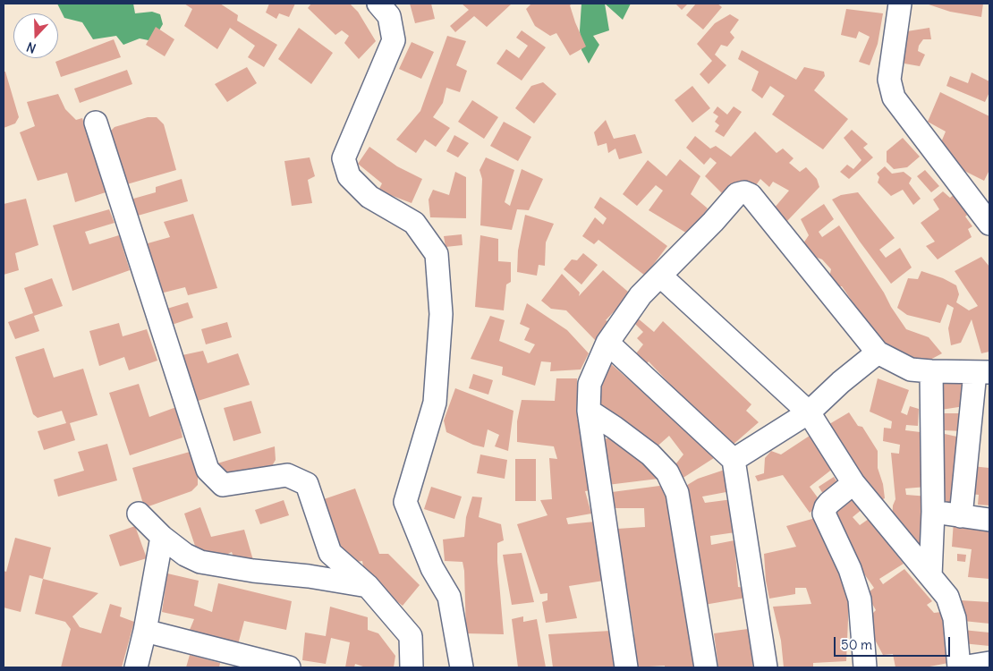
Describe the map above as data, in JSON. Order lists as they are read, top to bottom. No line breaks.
{"scale_bar":"50 m","north":"bottom"}
